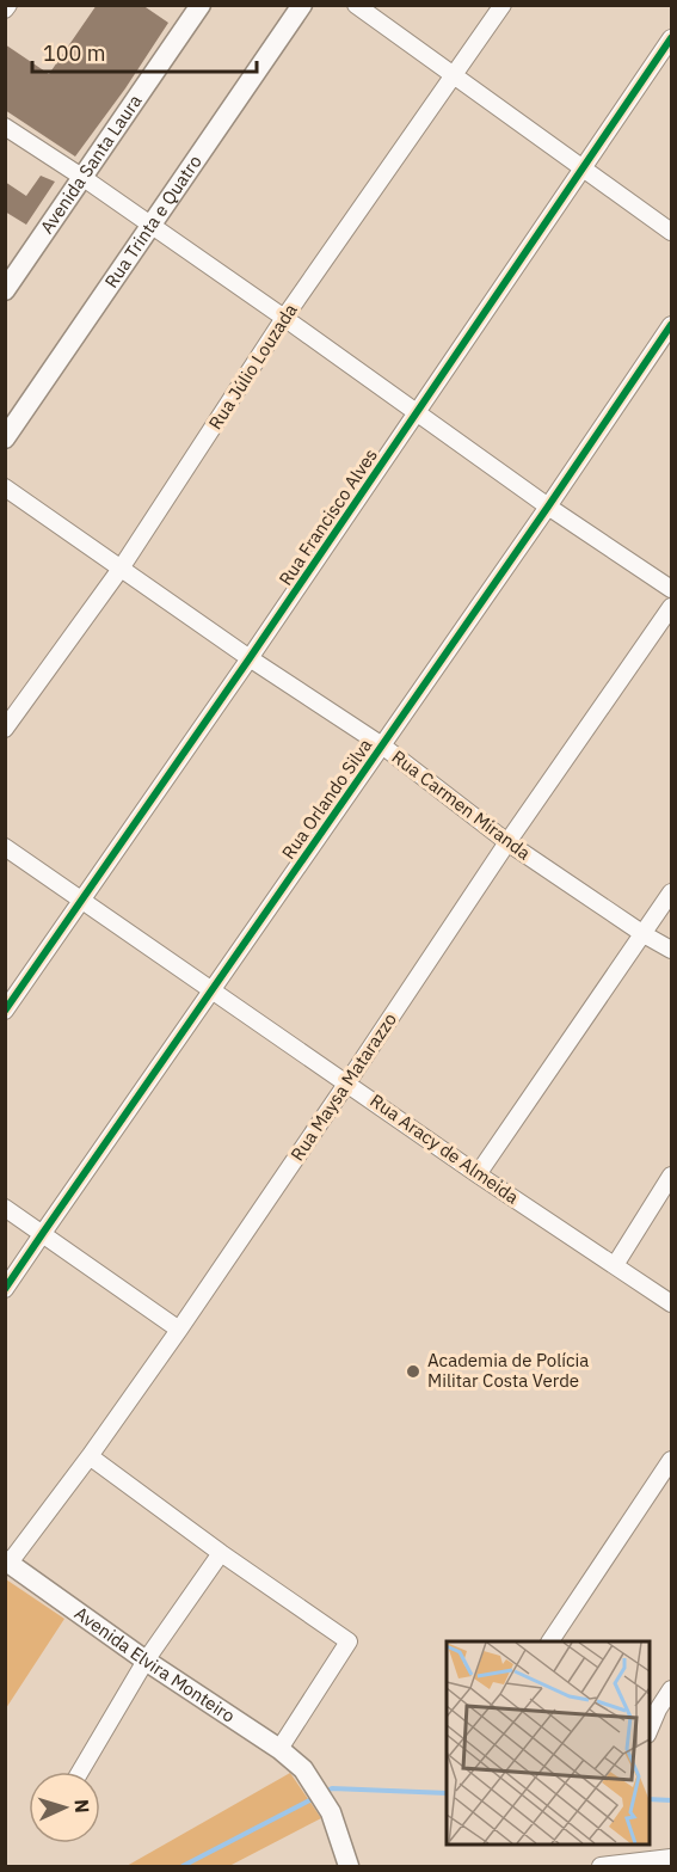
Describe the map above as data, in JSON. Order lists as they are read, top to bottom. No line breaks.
{"streets":{"street":["Avenida Santa Laura","Rua Trinta e Quatro","Rua Júlio Louzada","Rua Francisco Alves","Rua Orlando Silva","Rua Carmen Miranda","Rua Maysa Matarazzo","Rua Aracy de Almeida","Avenida Elvira Monteiro"]},"crossings":[["Rua Júlio Louzada","Rua Carmen Miranda"],["Rua Francisco Alves","Rua Carmen Miranda"],["Rua Francisco Alves","Rua Aracy de Almeida"],["Rua Orlando Silva","Rua Carmen Miranda"],["Rua Orlando Silva","Rua Aracy de Almeida"],["Rua Carmen Miranda","Rua Maysa Matarazzo"],["Rua Maysa Matarazzo","Rua Aracy de Almeida"],["Rua Maysa Matarazzo","Avenida Elvira Monteiro"]],"places":["Academia de Polícia Militar Costa Verde"],"scale_bar":"100 m","north":"right"}
